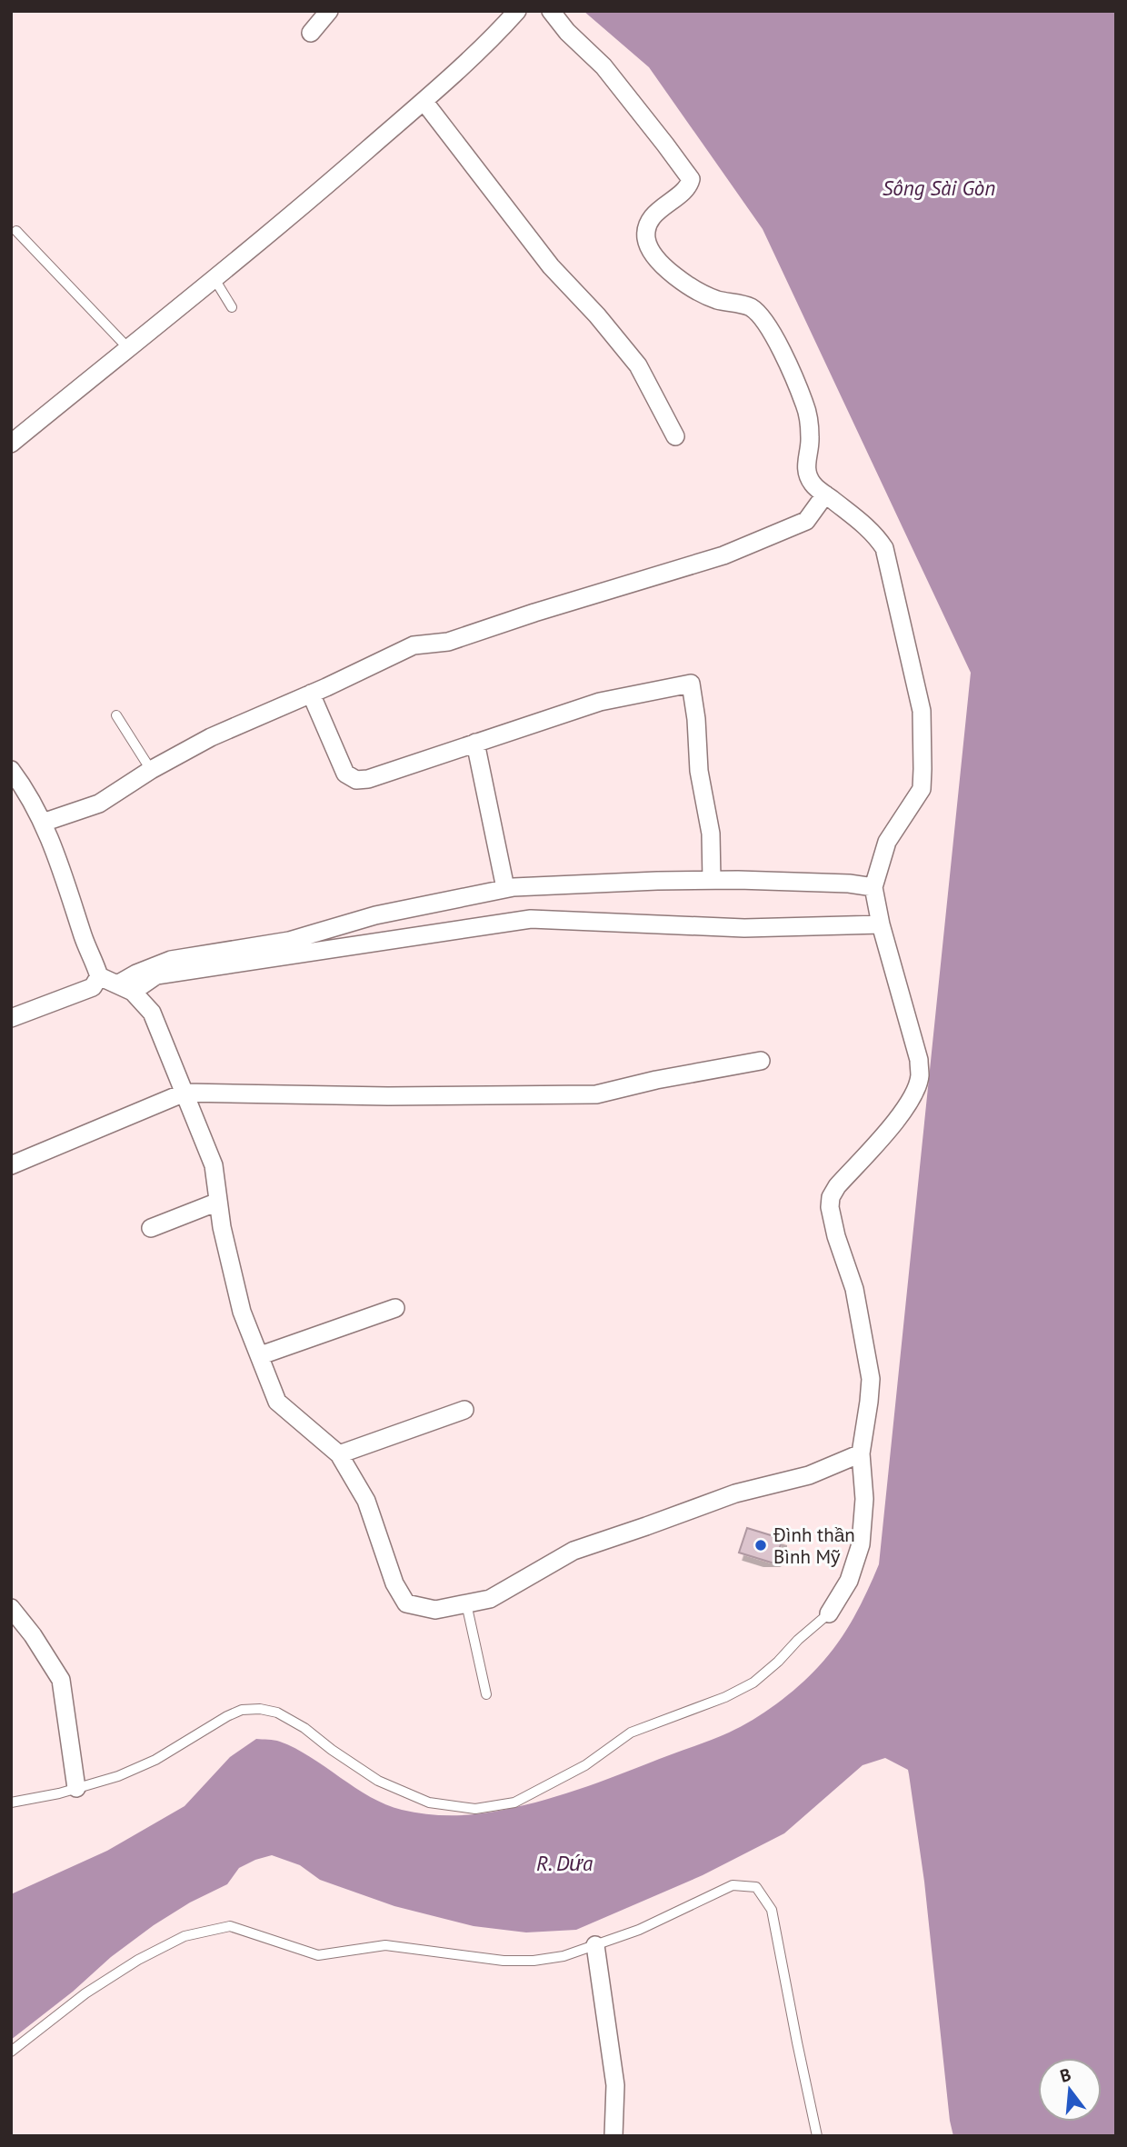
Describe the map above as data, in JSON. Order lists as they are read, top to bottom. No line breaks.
{"water":["Sông Sài Gòn","R. Dứa"],"places":["Đình thần Bình Mỹ"],"north":"top"}
